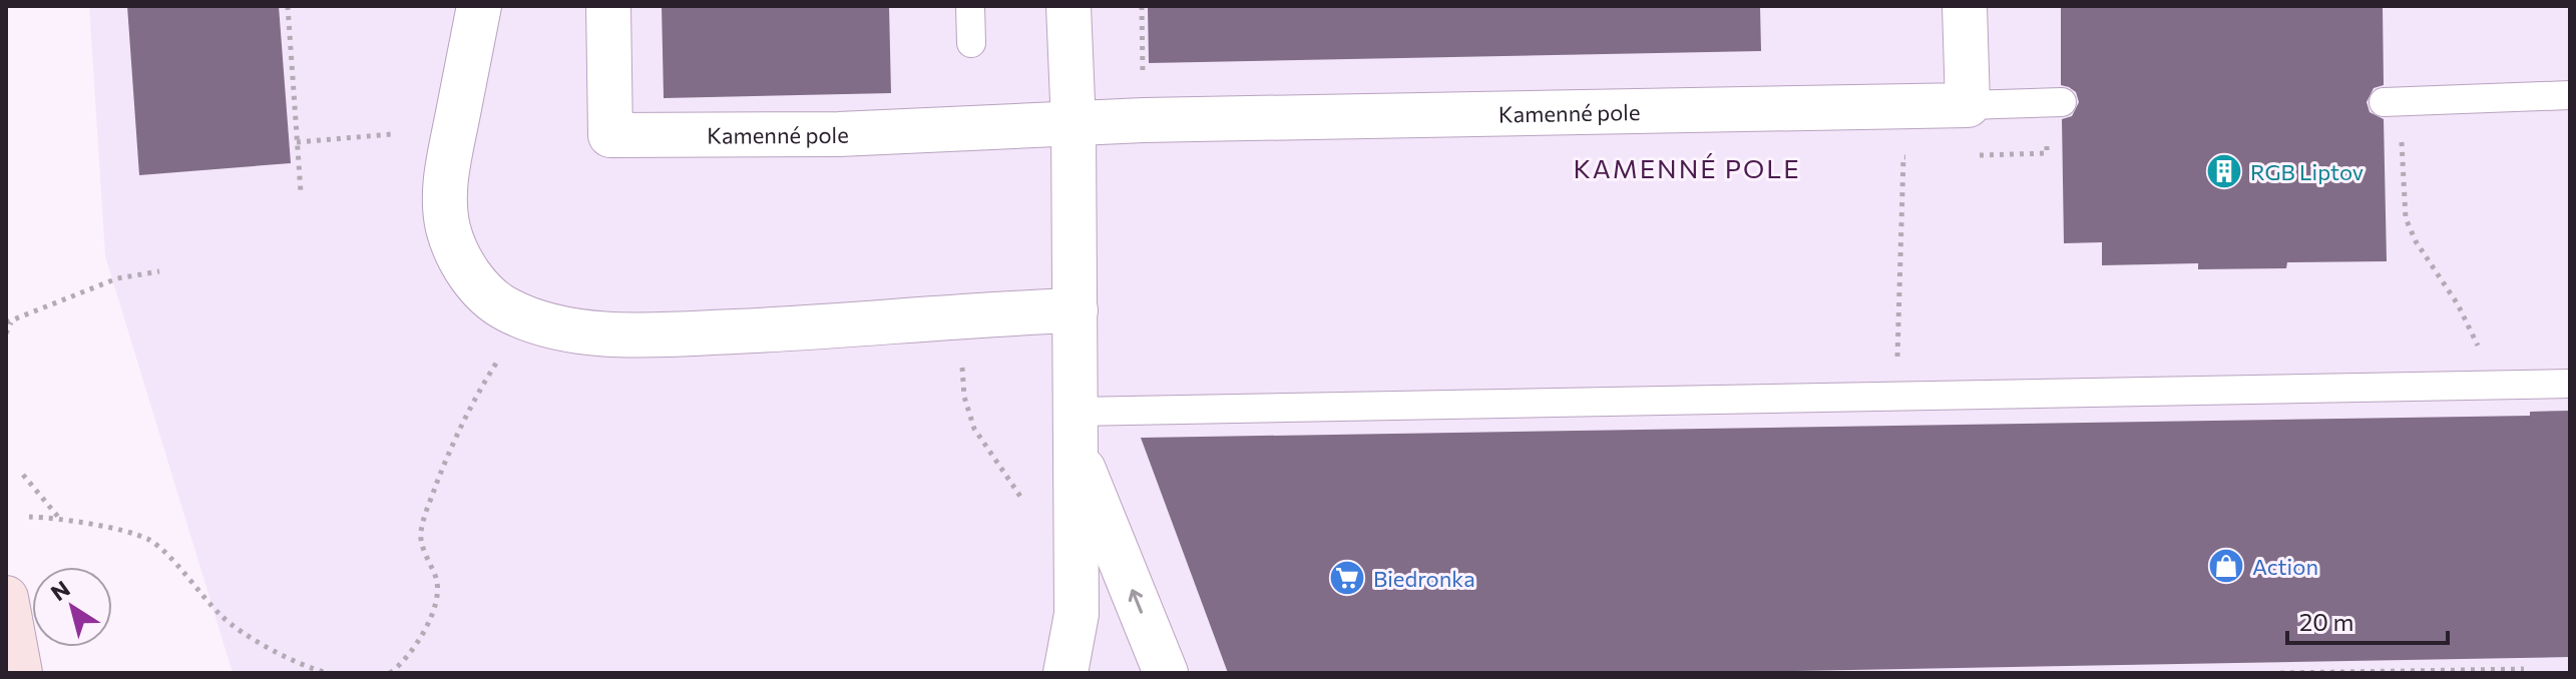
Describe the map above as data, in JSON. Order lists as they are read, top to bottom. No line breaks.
{"streets":{"street":["Kamenné pole"]},"districts":["KAMENNÉ POLE"],"places":{"building":["RGB Liptov"],"shop":["Action"],"supermarket":["Biedronka"]},"scale_bar":"20 m","north":"top left"}
